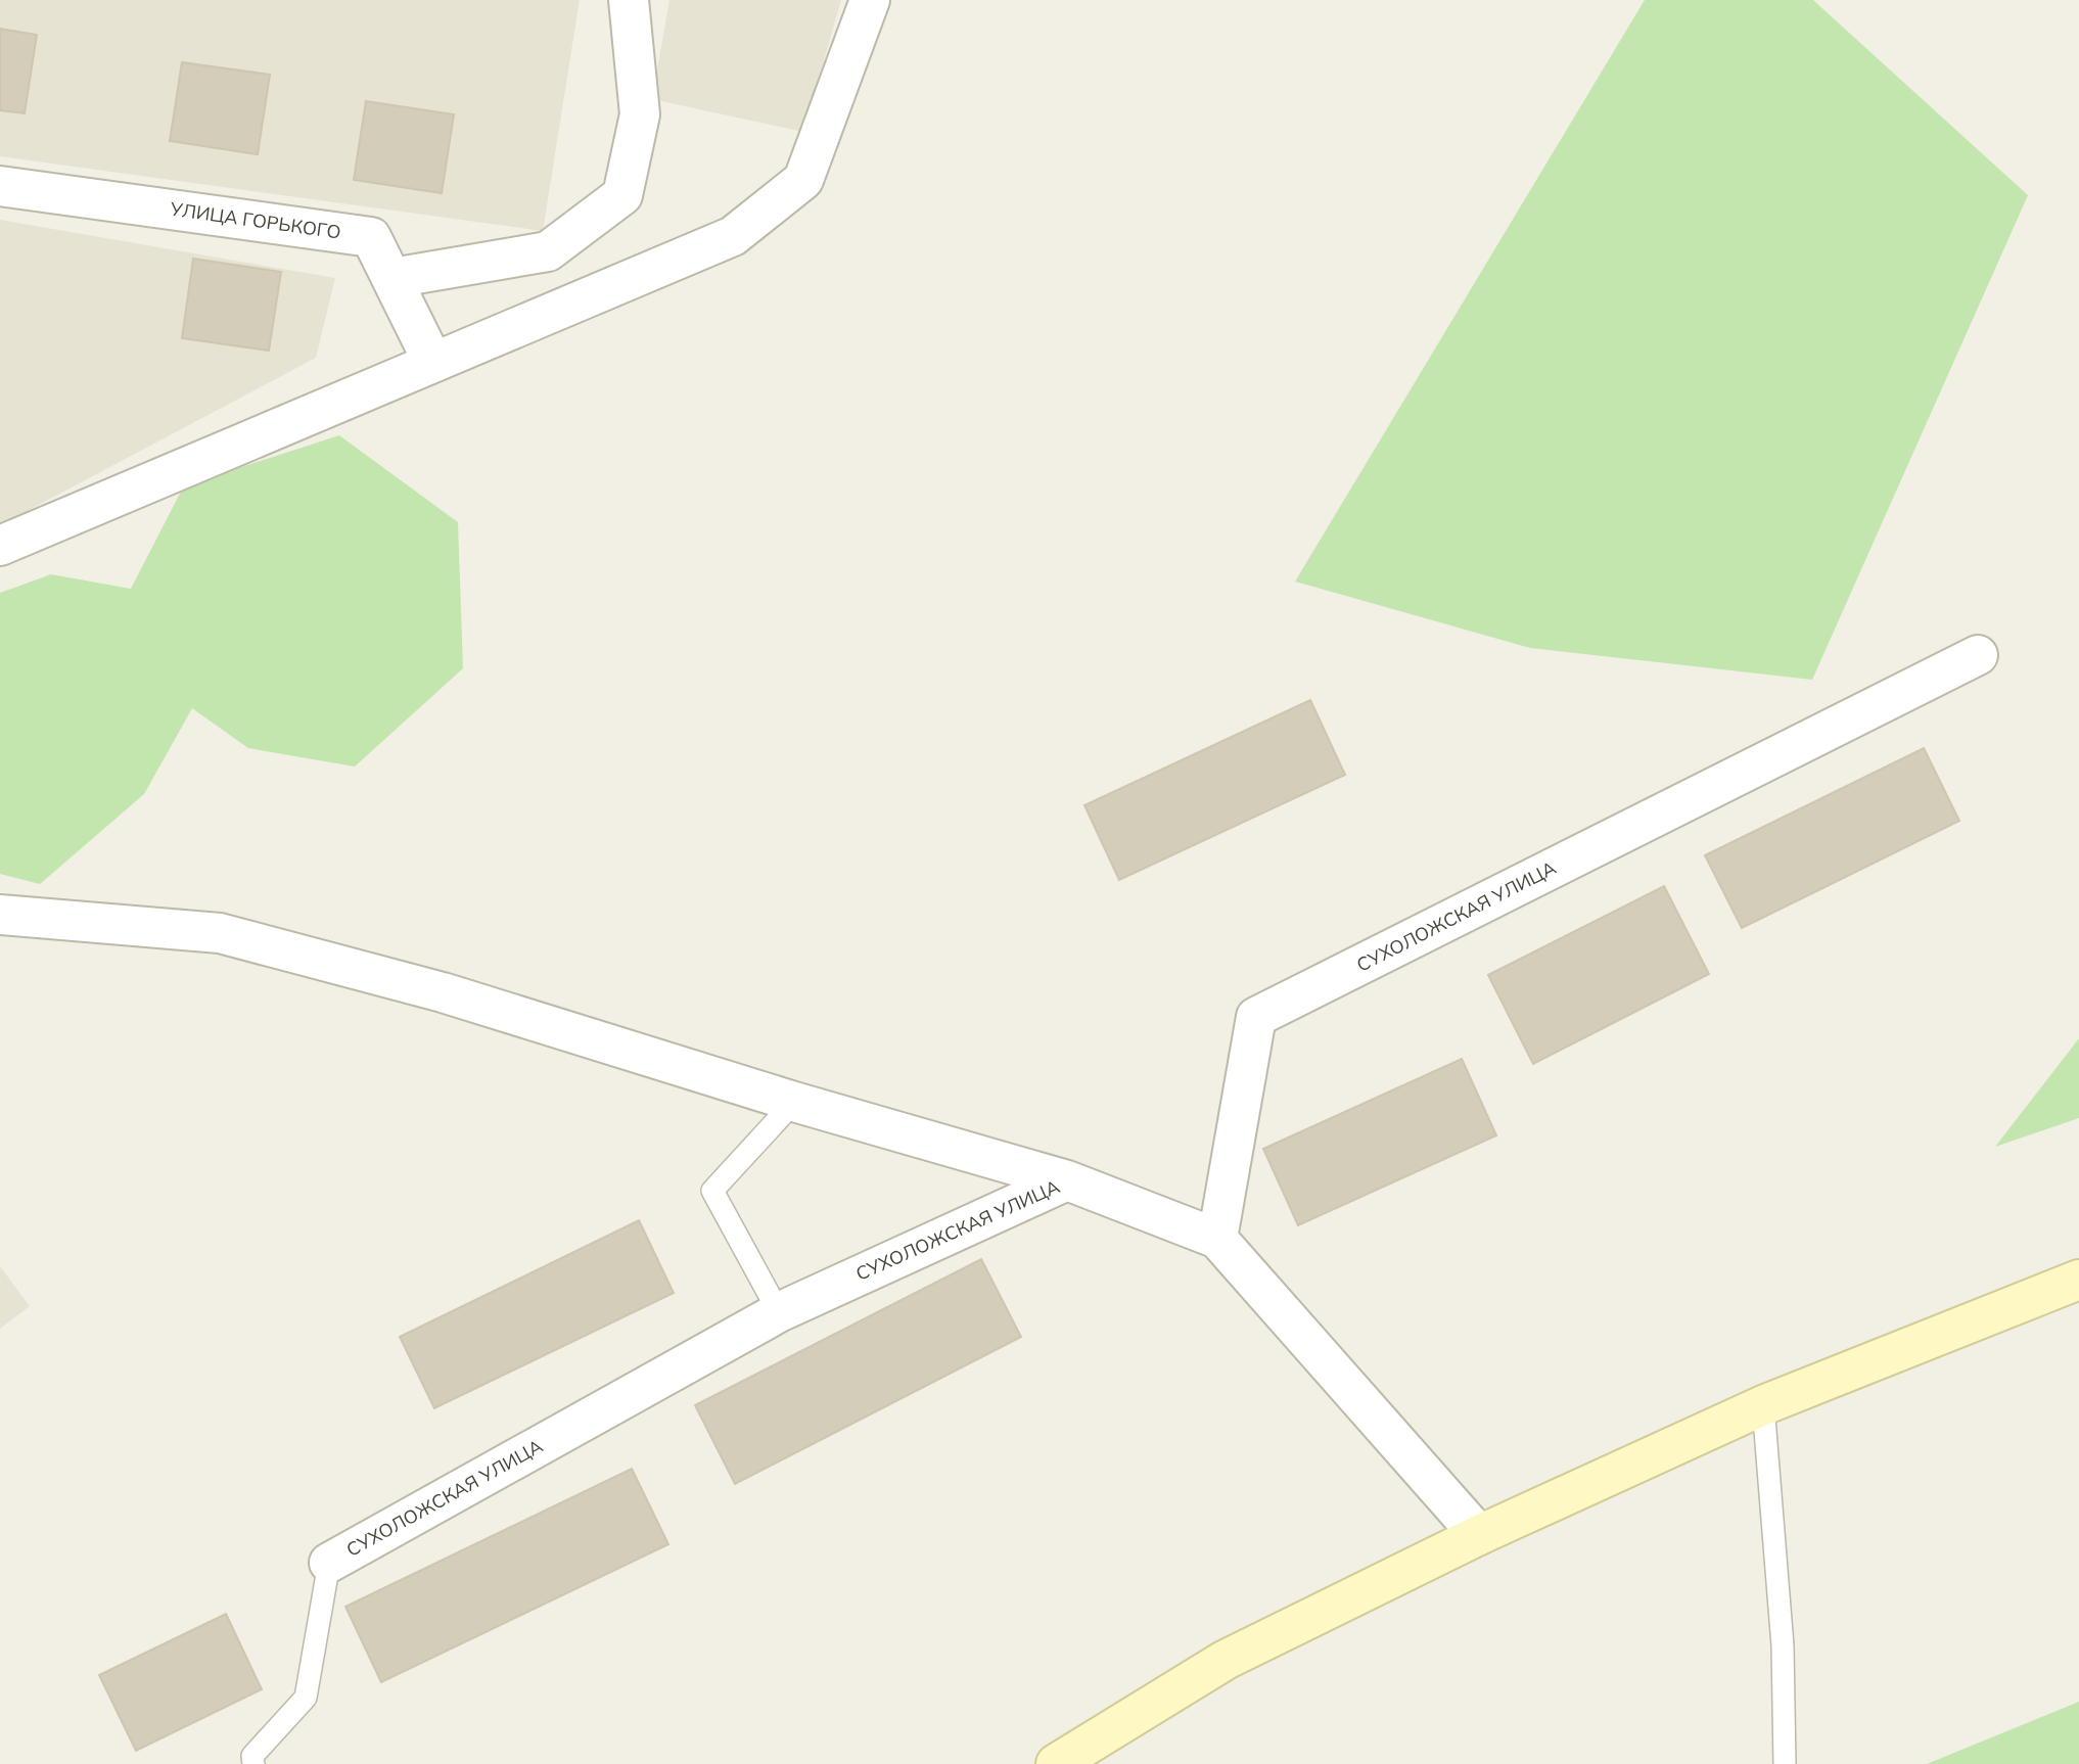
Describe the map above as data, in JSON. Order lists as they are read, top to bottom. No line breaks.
{"streets":{"street":["УЛИЦА ГОРЬКОГО","СУХОЛОЖСКАЯ УЛИЦА"]}}
